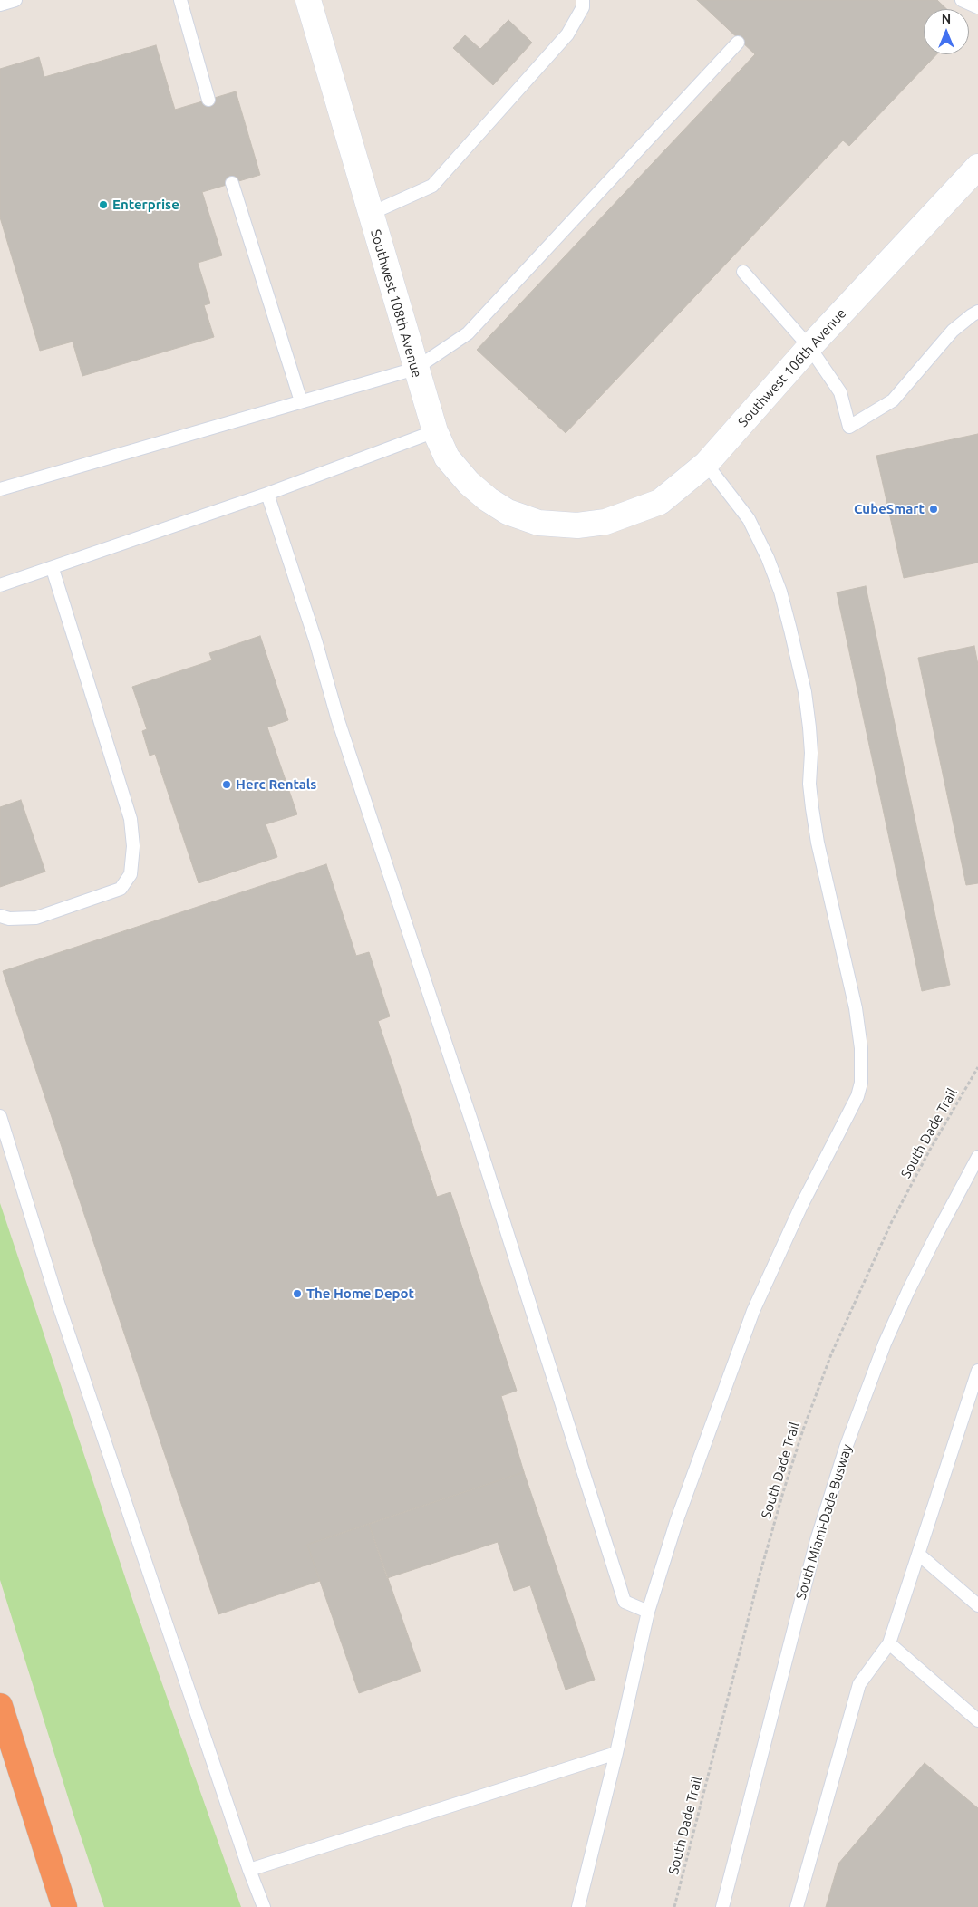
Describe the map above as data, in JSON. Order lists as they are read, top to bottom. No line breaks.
{"streets":{"street":["Southwest 108th Avenue","Southwest 106th Avenue"],"lane":["South Miami-Dade Busway"],"path":["South Dade Trail"]},"crossings":[["Southwest 108th Avenue","Southwest 106th Avenue"]],"places":["Enterprise","CubeSmart","Herc Rentals","The Home Depot"],"north":"top"}
